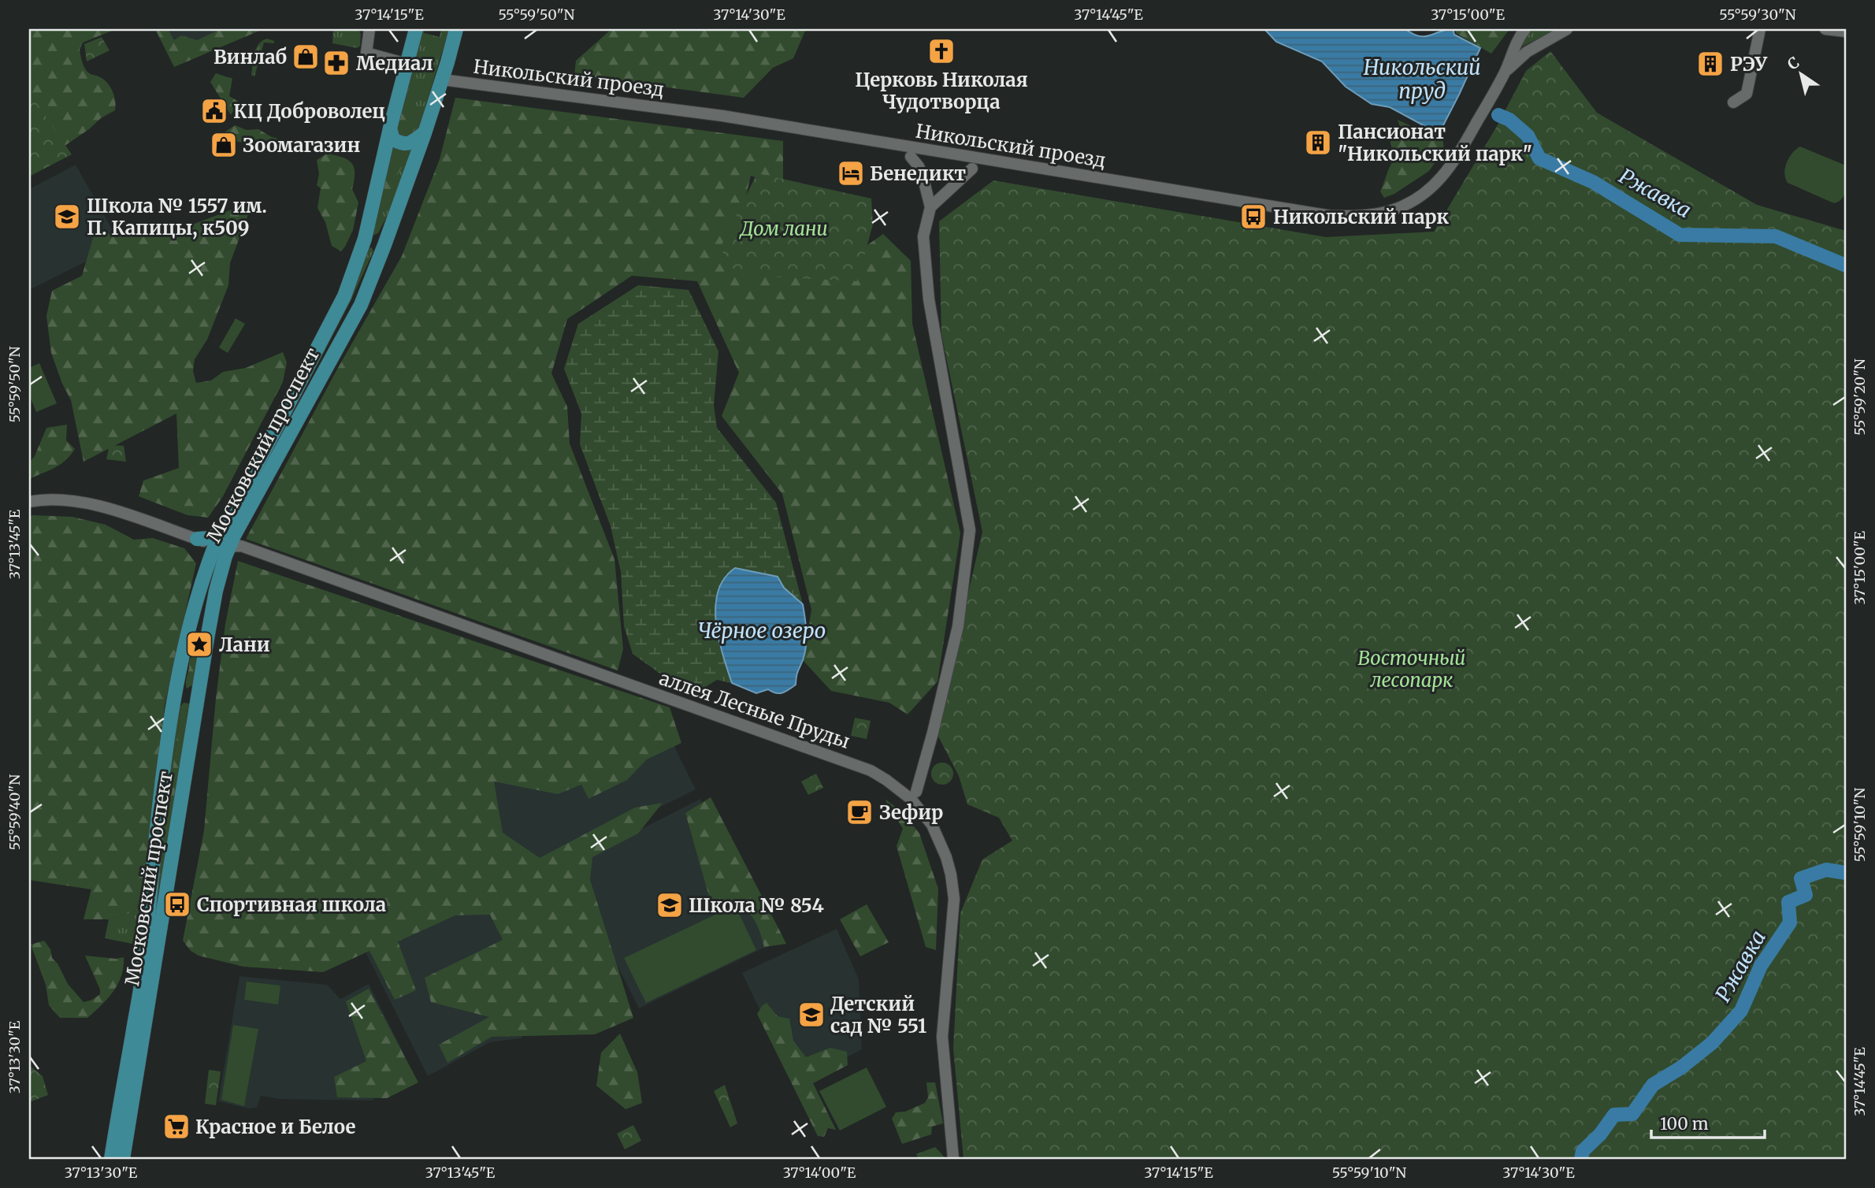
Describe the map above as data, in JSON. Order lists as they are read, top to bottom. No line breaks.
{"streets":{"main road":["Московский проспект"],"street":["Никольский проезд","аллея Лесные Пруды"]},"crossings":[["Никольский проезд","Московский проспект"],["Московский проспект","аллея Лесные Пруды"]],"water":["Никольский пруд","Ржавка","Чёрное озеро"],"parks":["Дом лани","Восточный лесопарк"],"places":{"church":["Церковь Николая Чудотворца"],"shop":["Винлаб","Зоомагазин"],"pharmacy":["Медиал"],"building":["РЭУ","Пансионат \"Никольский парк\""],"public building":["КЦ Доброволец"],"hotel":["Бенедикт"],"school or university":["Школа № 1557 им. П. Капицы, к509","Школа № 854","Детский сад № 551"],"bus stop":["Никольский парк","Спортивная школа"],"place":["Лани"],"cafe":["Зефир"],"supermarket":["Красное и Белое"]},"scale_bar":"100 m","north":"top left","coordinates":["37°14'15\"E","55°59'50\"N","37°14'30\"E","37°14'45\"E","37°15'00\"E","55°59'30\"N","55°59'20\"N","37°13'45\"E","55°59'40\"N","55°59'10\"N","37°13'30\"E","37°14'00\"E"]}
